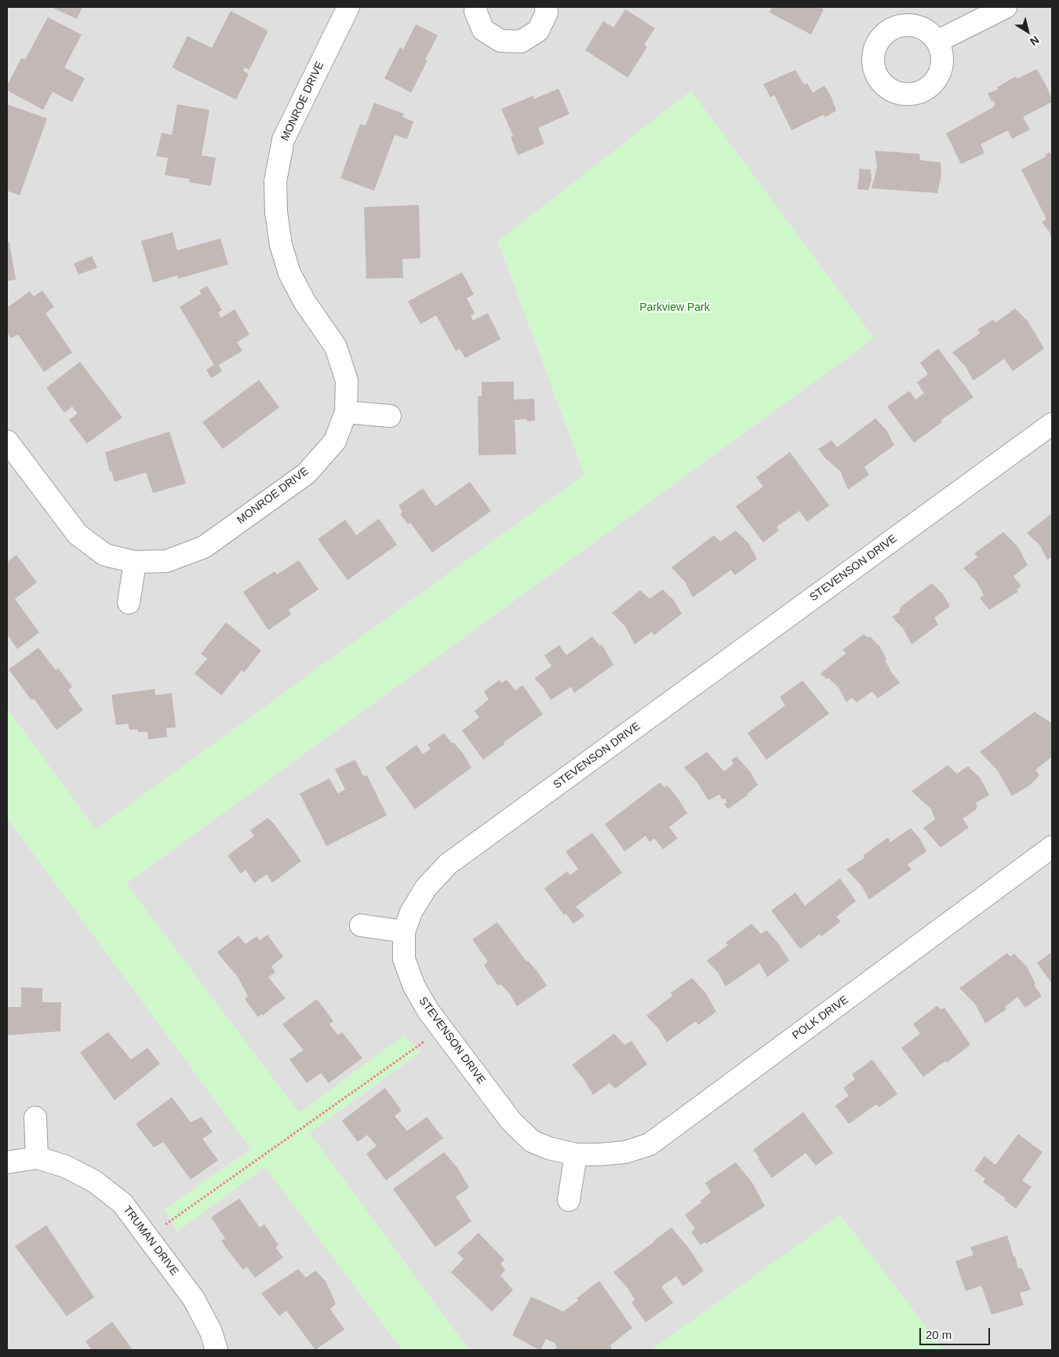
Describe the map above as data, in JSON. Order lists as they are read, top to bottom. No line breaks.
{"streets":{"street":["MONROE DRIVE","STEVENSON DRIVE","POLK DRIVE","TRUMAN DRIVE"]},"crossings":[["STEVENSON DRIVE","POLK DRIVE"]],"parks":["Parkview Park"],"scale_bar":"20 m","north":"bottom right"}
